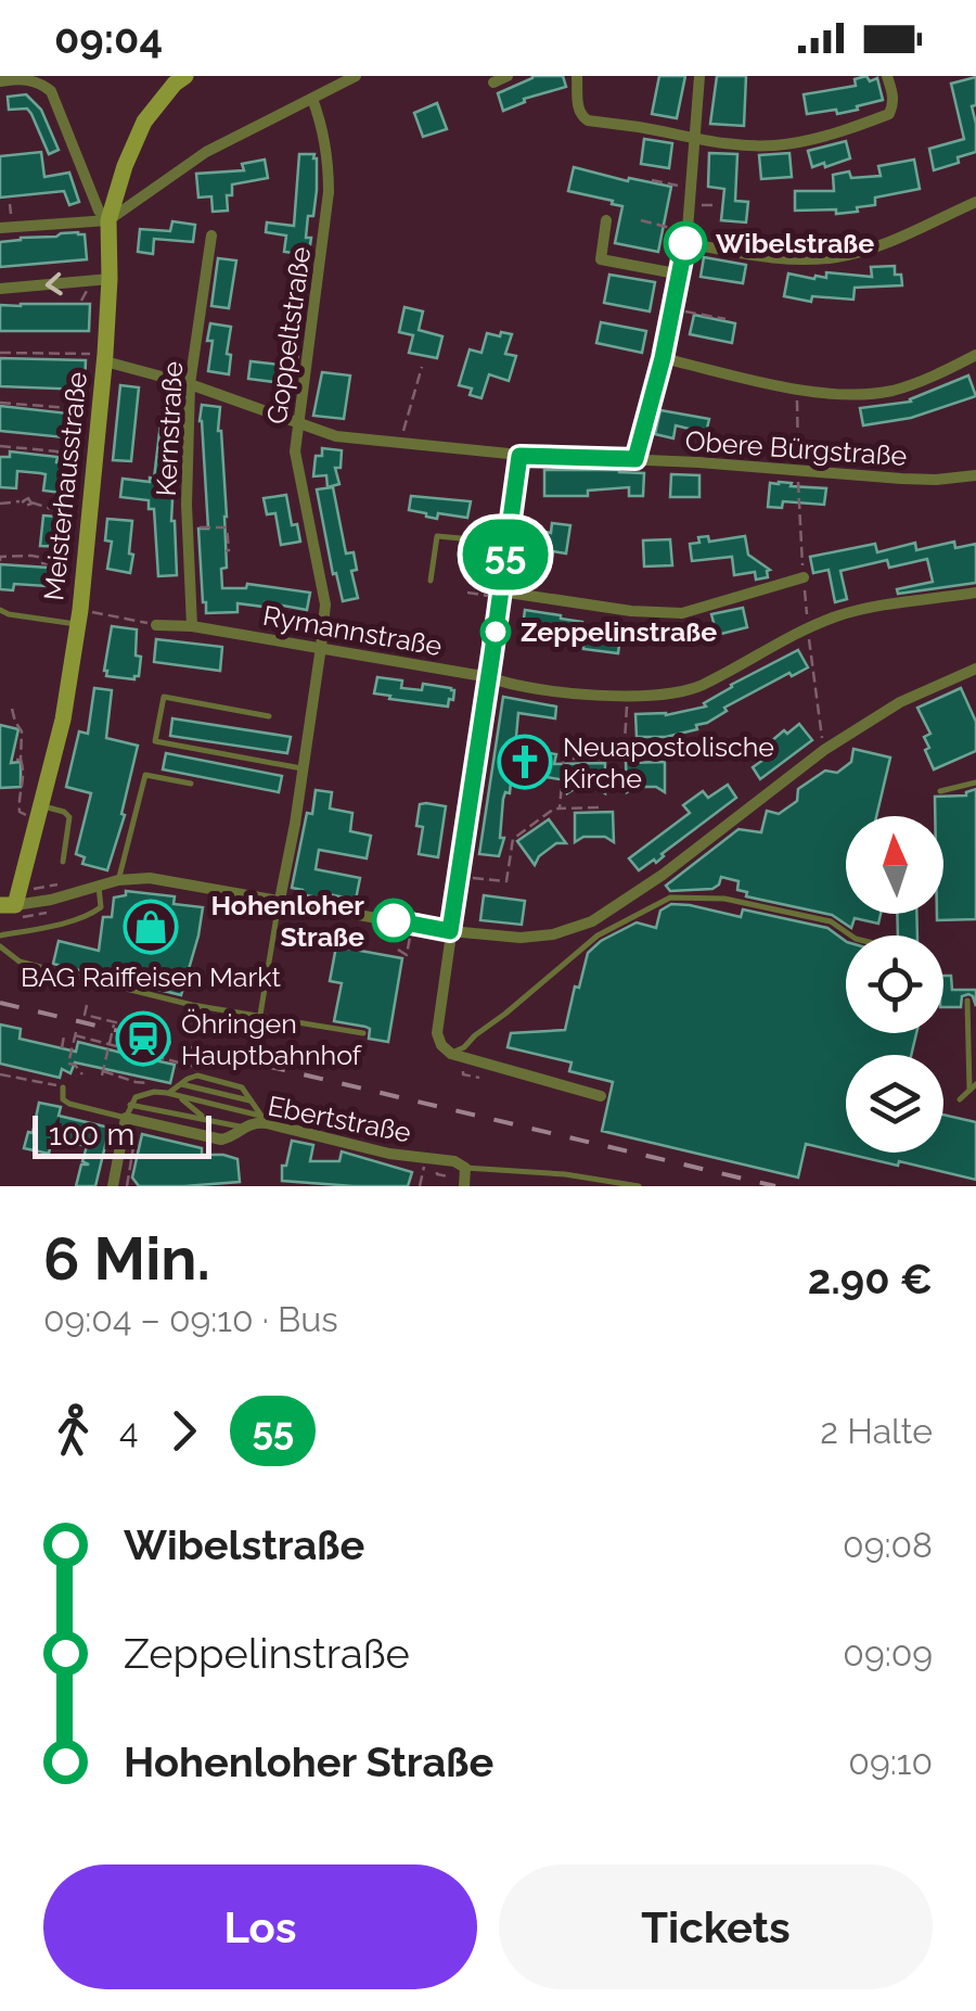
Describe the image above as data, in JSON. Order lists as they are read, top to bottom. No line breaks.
{"streets":{"street":["Goppeltstraße","Kernstraße","Obere Bürgstraße","Meisterhausstraße","Rymannstraße","Ebertstraße"]},"crossings":[["Goppeltstraße","Obere Bürgstraße"],["Goppeltstraße","Rymannstraße"],["Kernstraße","Obere Bürgstraße"],["Kernstraße","Rymannstraße"],["Obere Bürgstraße","Meisterhausstraße"]],"places":{"other":["Wibelstraße","Zeppelinstraße","Hohenloher Straße"],"church":["Neuapostolische Kirche"],"shop":["BAG Raiffeisen Markt"],"station":["Öhringen Hauptbahnhof"]},"lines":["bus line 55"],"scale_bar":"100 m","north":"top","page":{"status":"09:04","on_map":"55","scale":"100 m","heading":["6 Min.","09:04 – 09:10 · Bus","2.90 €"],"legs":["4","55","2 Halte"],"list":[{"name":"Wibelstraße","value":"09:08"},{"name":"Zeppelinstraße","value":"09:09"},{"name":"Hohenloher Straße","value":"09:10"}],"buttons":["Los","Tickets"]}}
